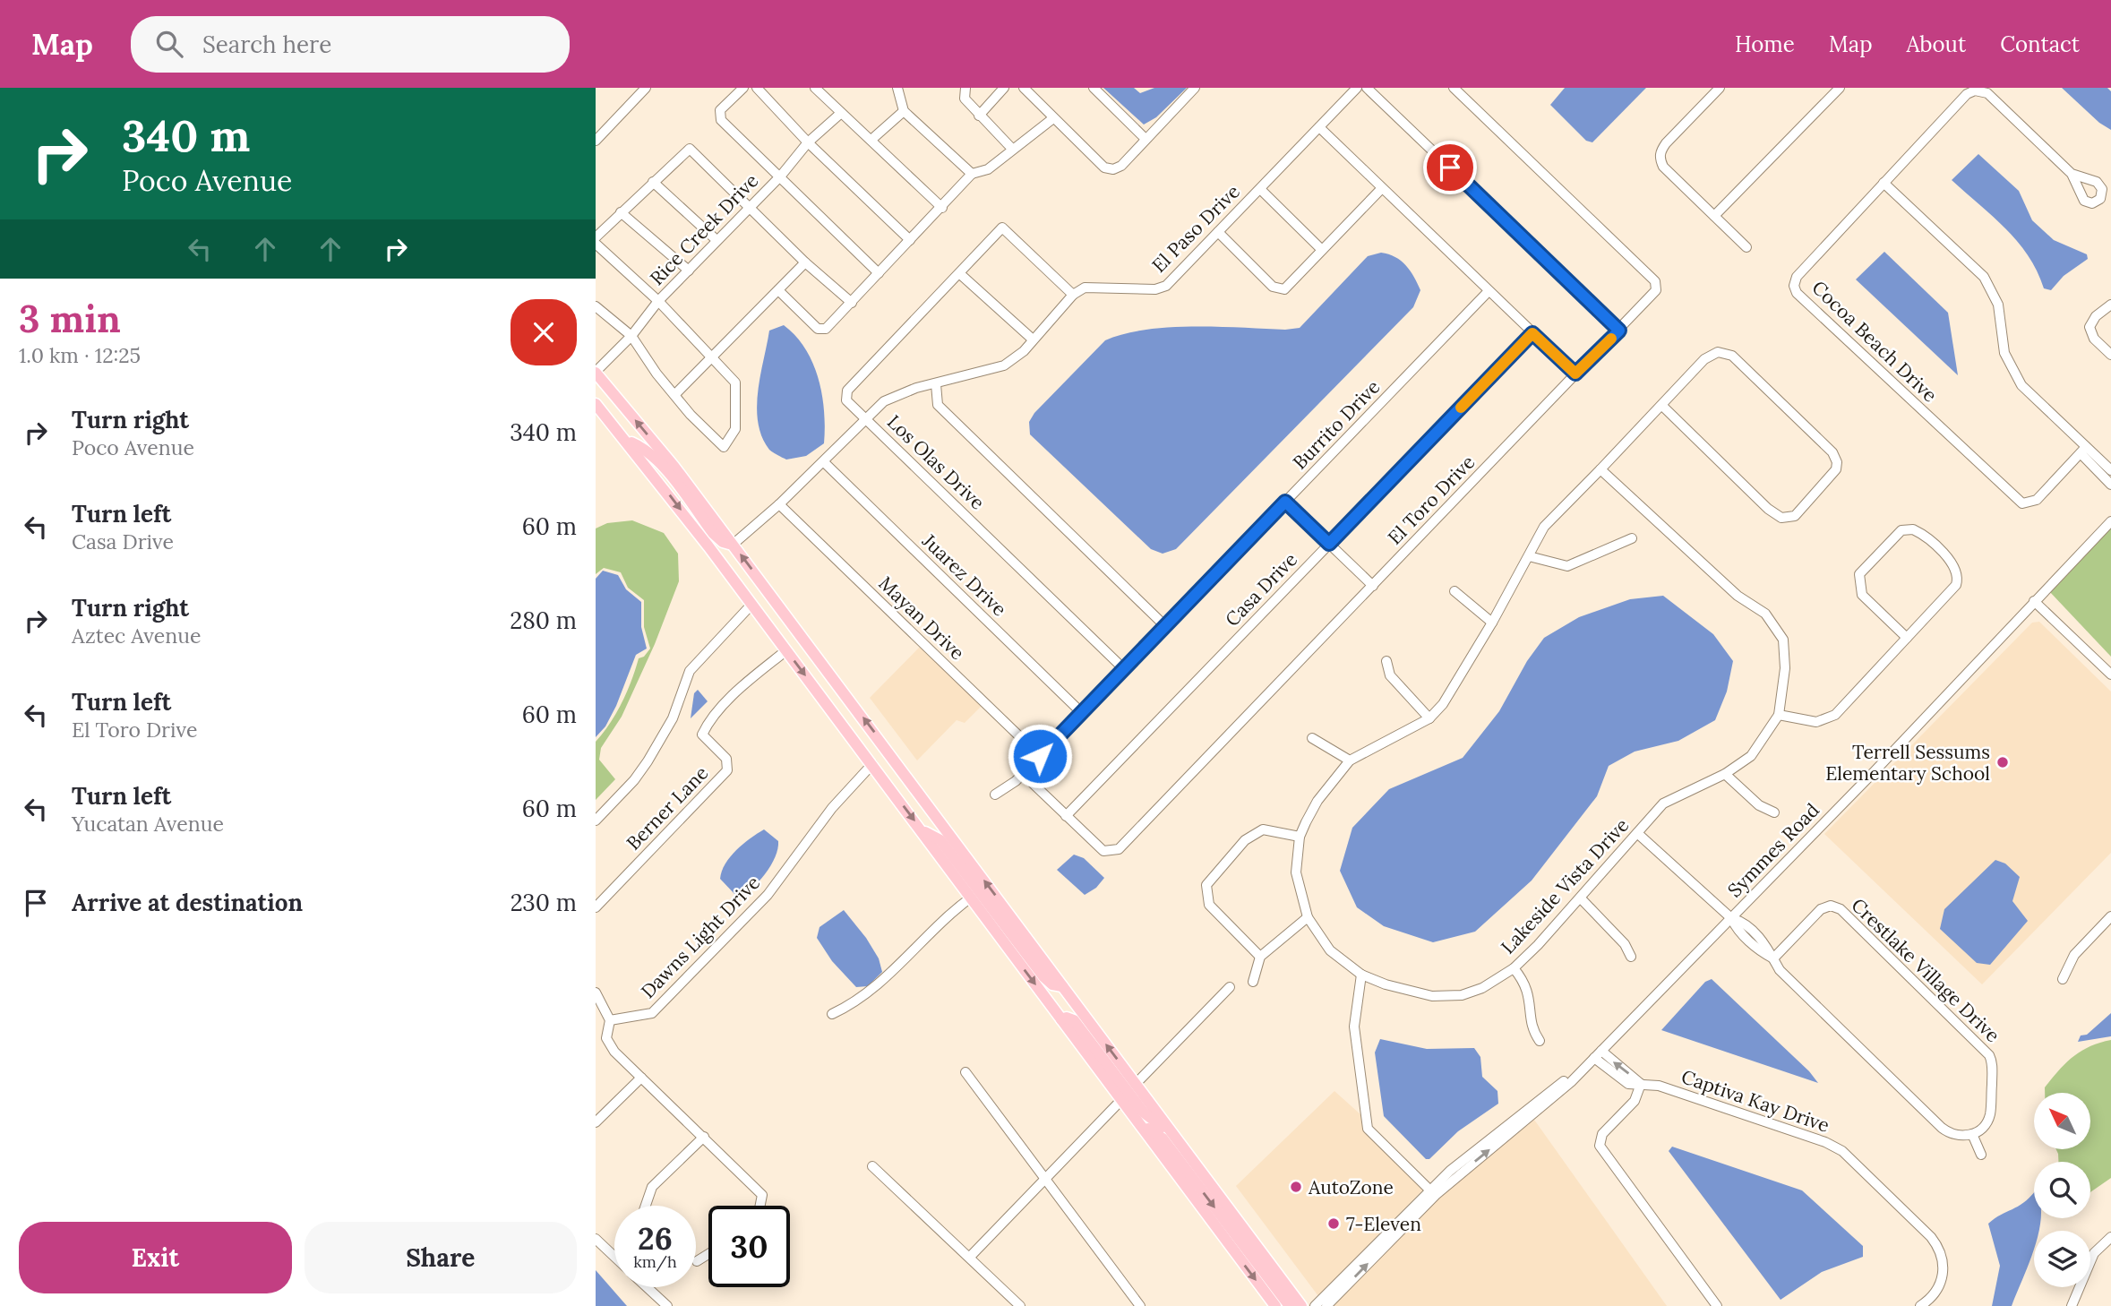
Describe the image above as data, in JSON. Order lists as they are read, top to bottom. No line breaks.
{"streets":{"street":["El Paso Drive","Rice Creek Drive","Cocoa Beach Drive","Burrito Drive","Los Olas Drive","El Toro Drive","Juarez Drive","Casa Drive","Mayan Drive","Berner Lane","Symmes Road","Lakeside Vista Drive","Dawns Light Drive","Crestlake Village Drive","Captiva Kay Drive"]},"crossings":[["Burrito Drive","Los Olas Drive"],["Burrito Drive","El Toro Drive"],["Burrito Drive","Juarez Drive"],["Burrito Drive","Mayan Drive"],["El Toro Drive","Casa Drive"],["Symmes Road","Captiva Kay Drive"]],"places":["Terrell Sessums Elementary School","AutoZone","7-Eleven"],"north":"top left","page":{"header":"Map","search":"Search here","nav":["Home","Map","About","Contact"],"turn":["340 m","Poco Avenue"],"heading":["3 min","1.0 km · 12:25"],"list":[{"name":"Turn right","note":"Poco Avenue","value":"340 m"},{"name":"Turn left","note":"Casa Drive","value":"60 m"},{"name":"Turn right","note":"Aztec Avenue","value":"280 m"},{"name":"Turn left","note":"El Toro Drive","value":"60 m"},{"name":"Turn left","note":"Yucatan Avenue","value":"60 m"},{"name":"Arrive at destination","value":"230 m"}],"speed":"26 km/h","limit":"30","buttons":["Exit","Share"]}}
